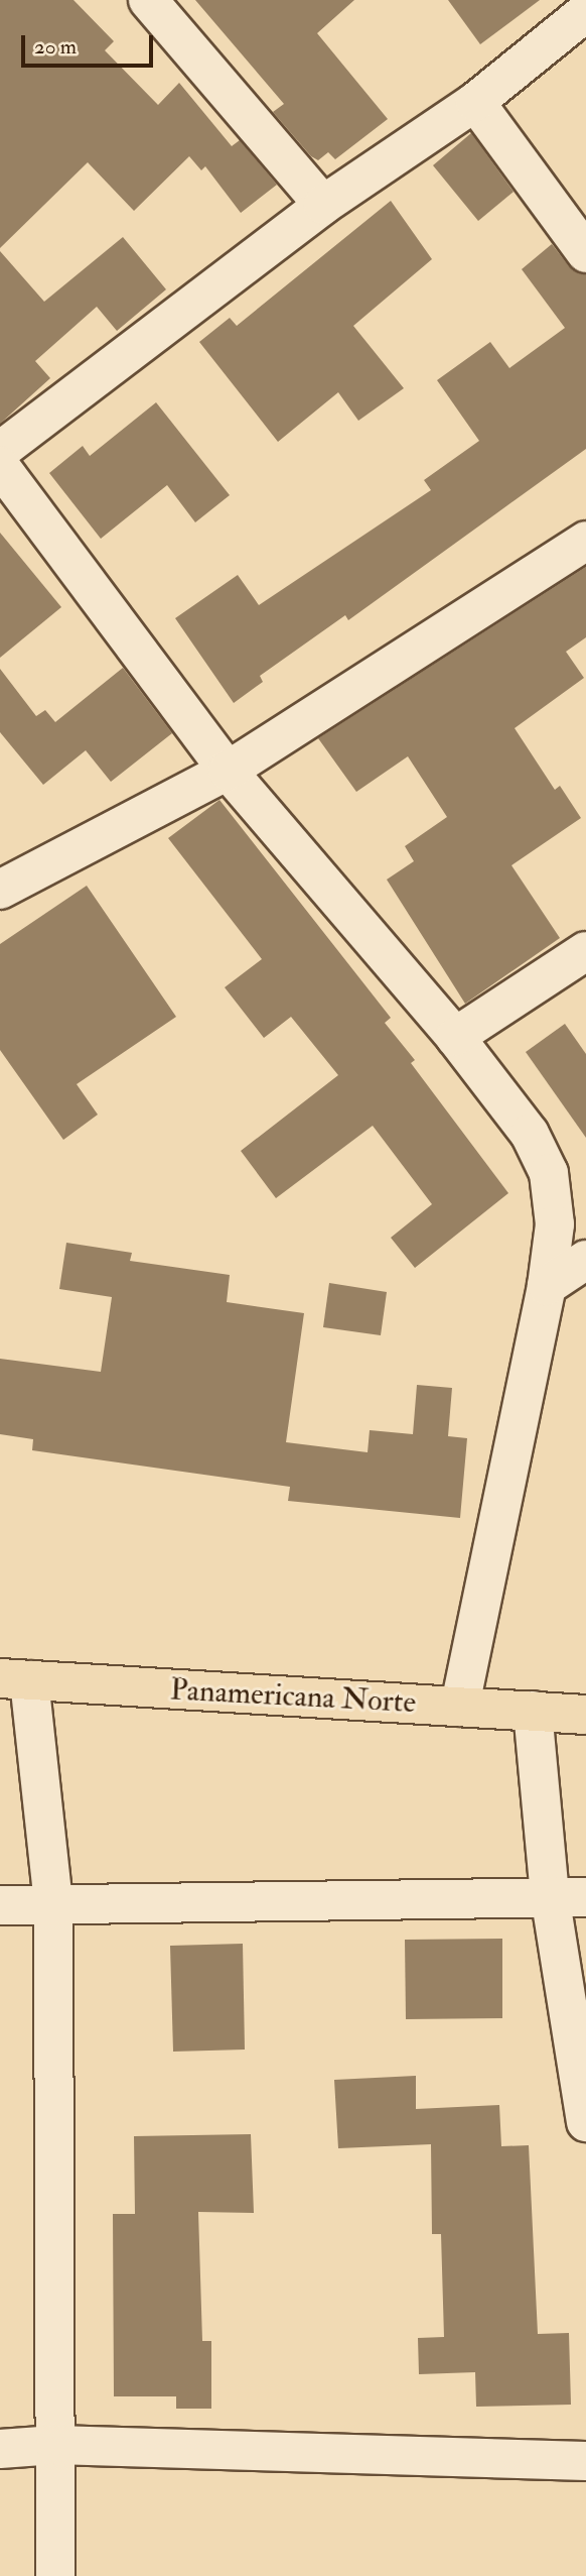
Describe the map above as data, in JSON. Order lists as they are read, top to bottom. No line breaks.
{"streets":{"highway":["Panamericana Norte"]},"scale_bar":"20 m"}
